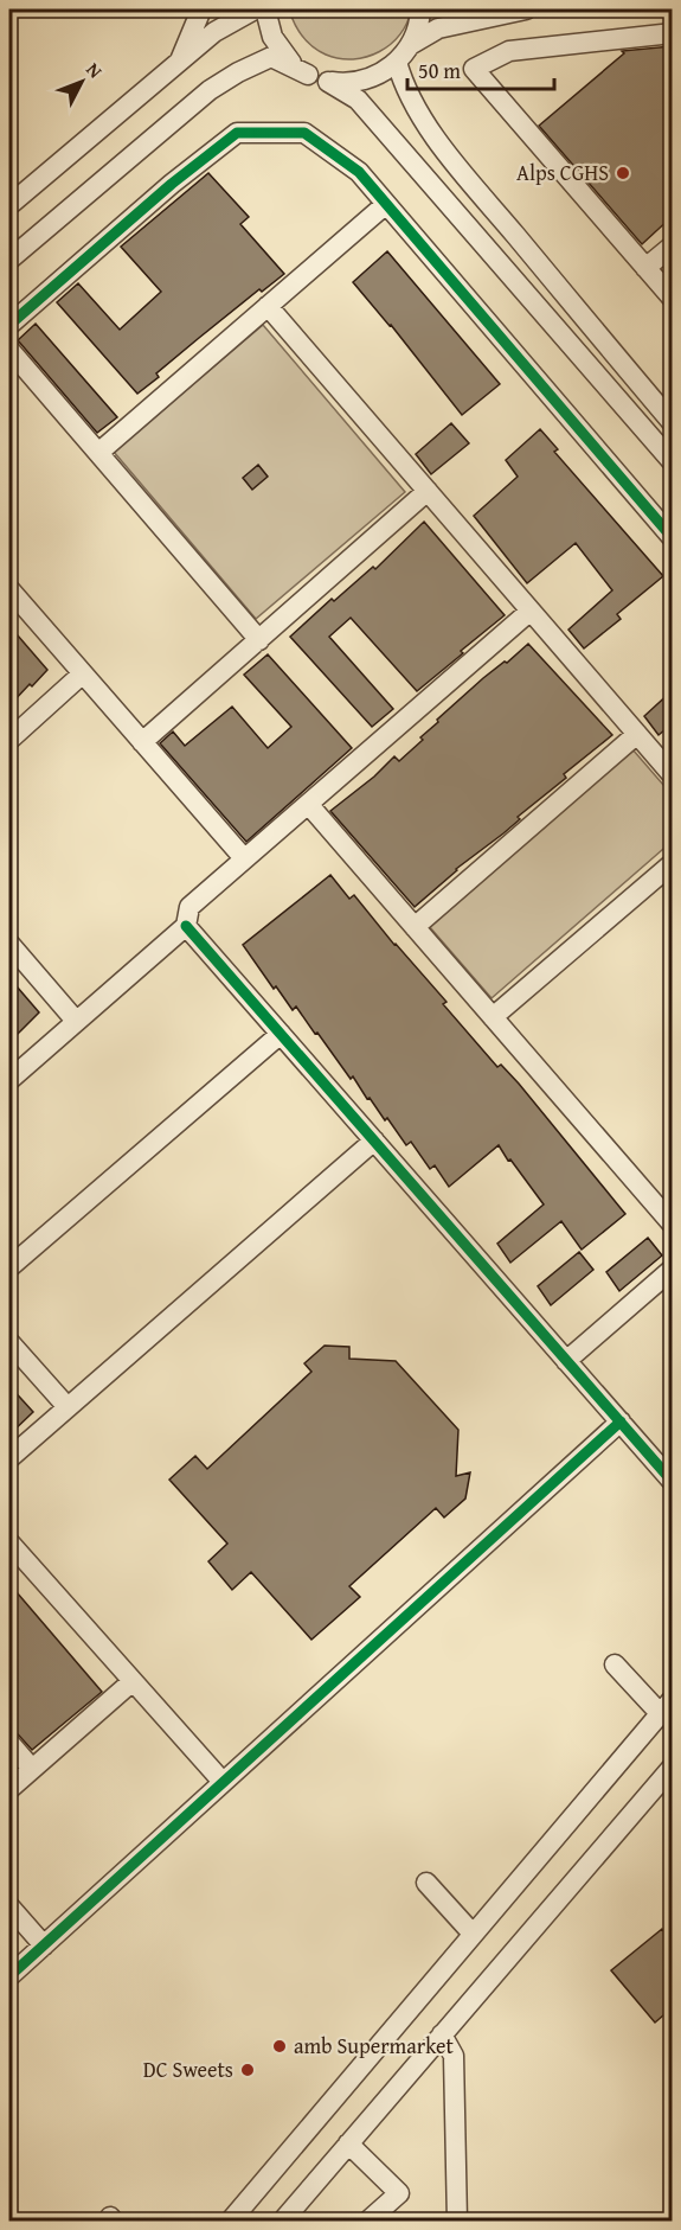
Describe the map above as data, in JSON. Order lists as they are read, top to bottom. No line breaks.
{"places":["Alps CGHS","amb Supermarket","DC Sweets"],"scale_bar":"50 m","north":"top right"}
